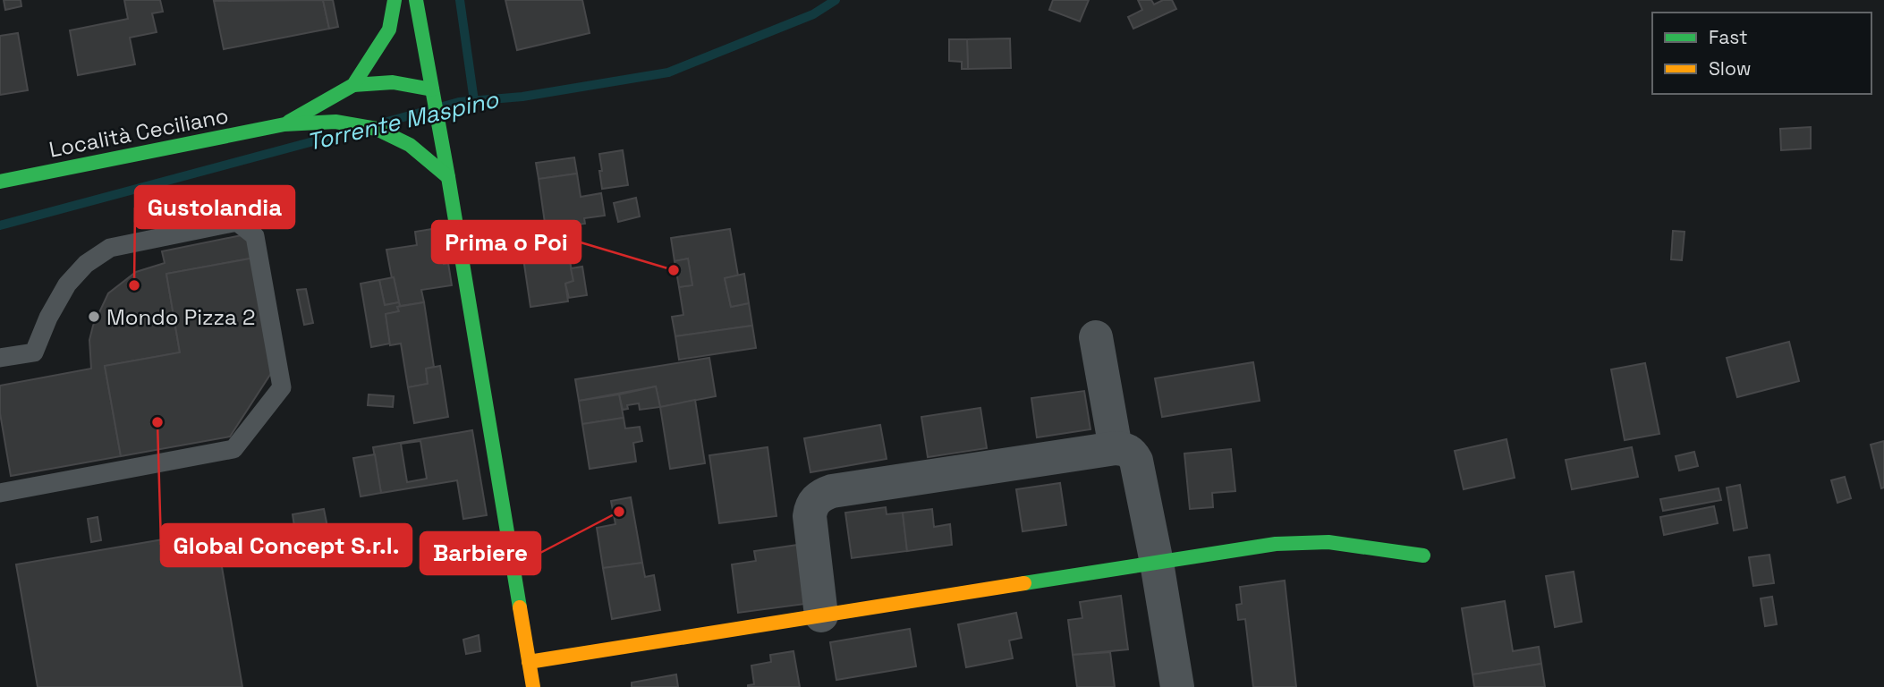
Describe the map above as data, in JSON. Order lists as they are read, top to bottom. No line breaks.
{"streets":{"street":["Località Ceciliano"]},"water":["Torrente Maspino"],"places":["Prima o Poi","Gustolandia","Mondo Pizza 2","Global Concept S.r.l.","Barbiere"],"legend":["Fast","Slow"]}
